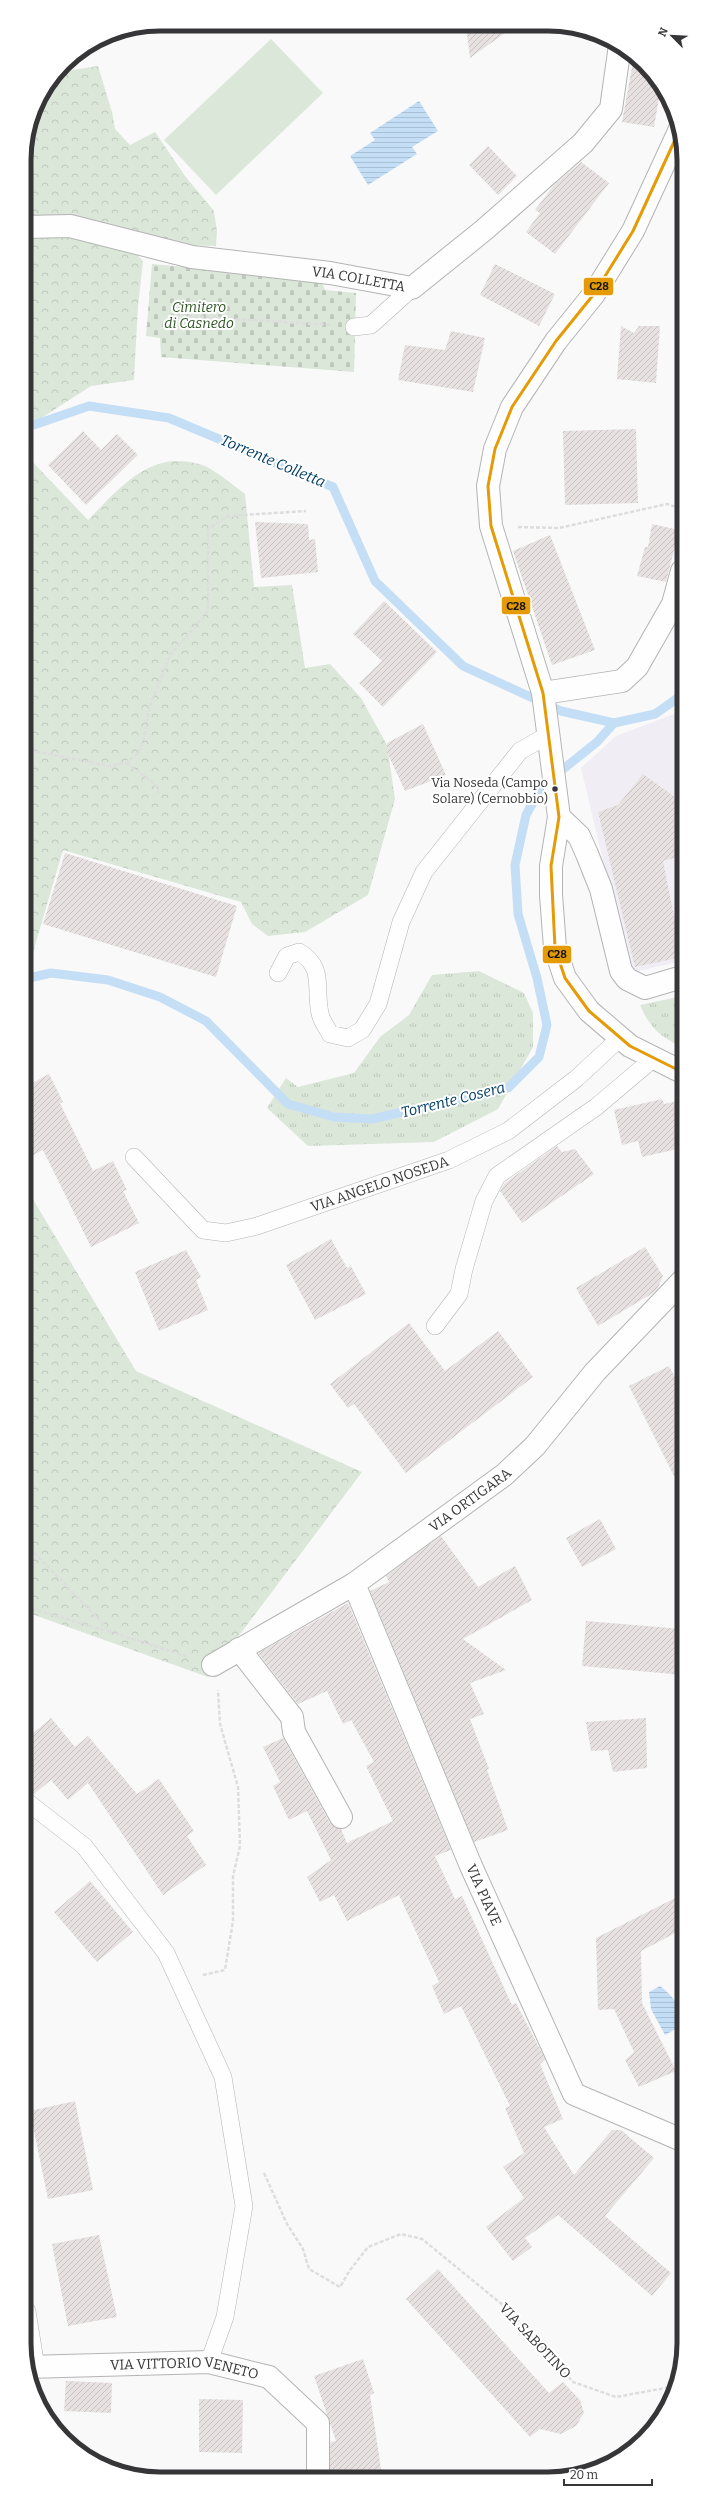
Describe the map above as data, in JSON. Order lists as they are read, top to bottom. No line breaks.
{"streets":{"street":["VIA COLLETTA","VIA ORTIGARA","VIA PIAVE","VIA VITTORIO VENETO"],"lane":["VIA ANGELO NOSEDA"],"path":["VIA SABOTINO"]},"crossings":[["VIA ORTIGARA","VIA PIAVE"]],"water":["Torrente Colletta","Torrente Cosera"],"parks":["Cimitero di Casnedo"],"places":["Via Noseda (Campo Solare) (Cernobbio)"],"lines":["transit line C28"],"scale_bar":"20 m","north":"top left"}
